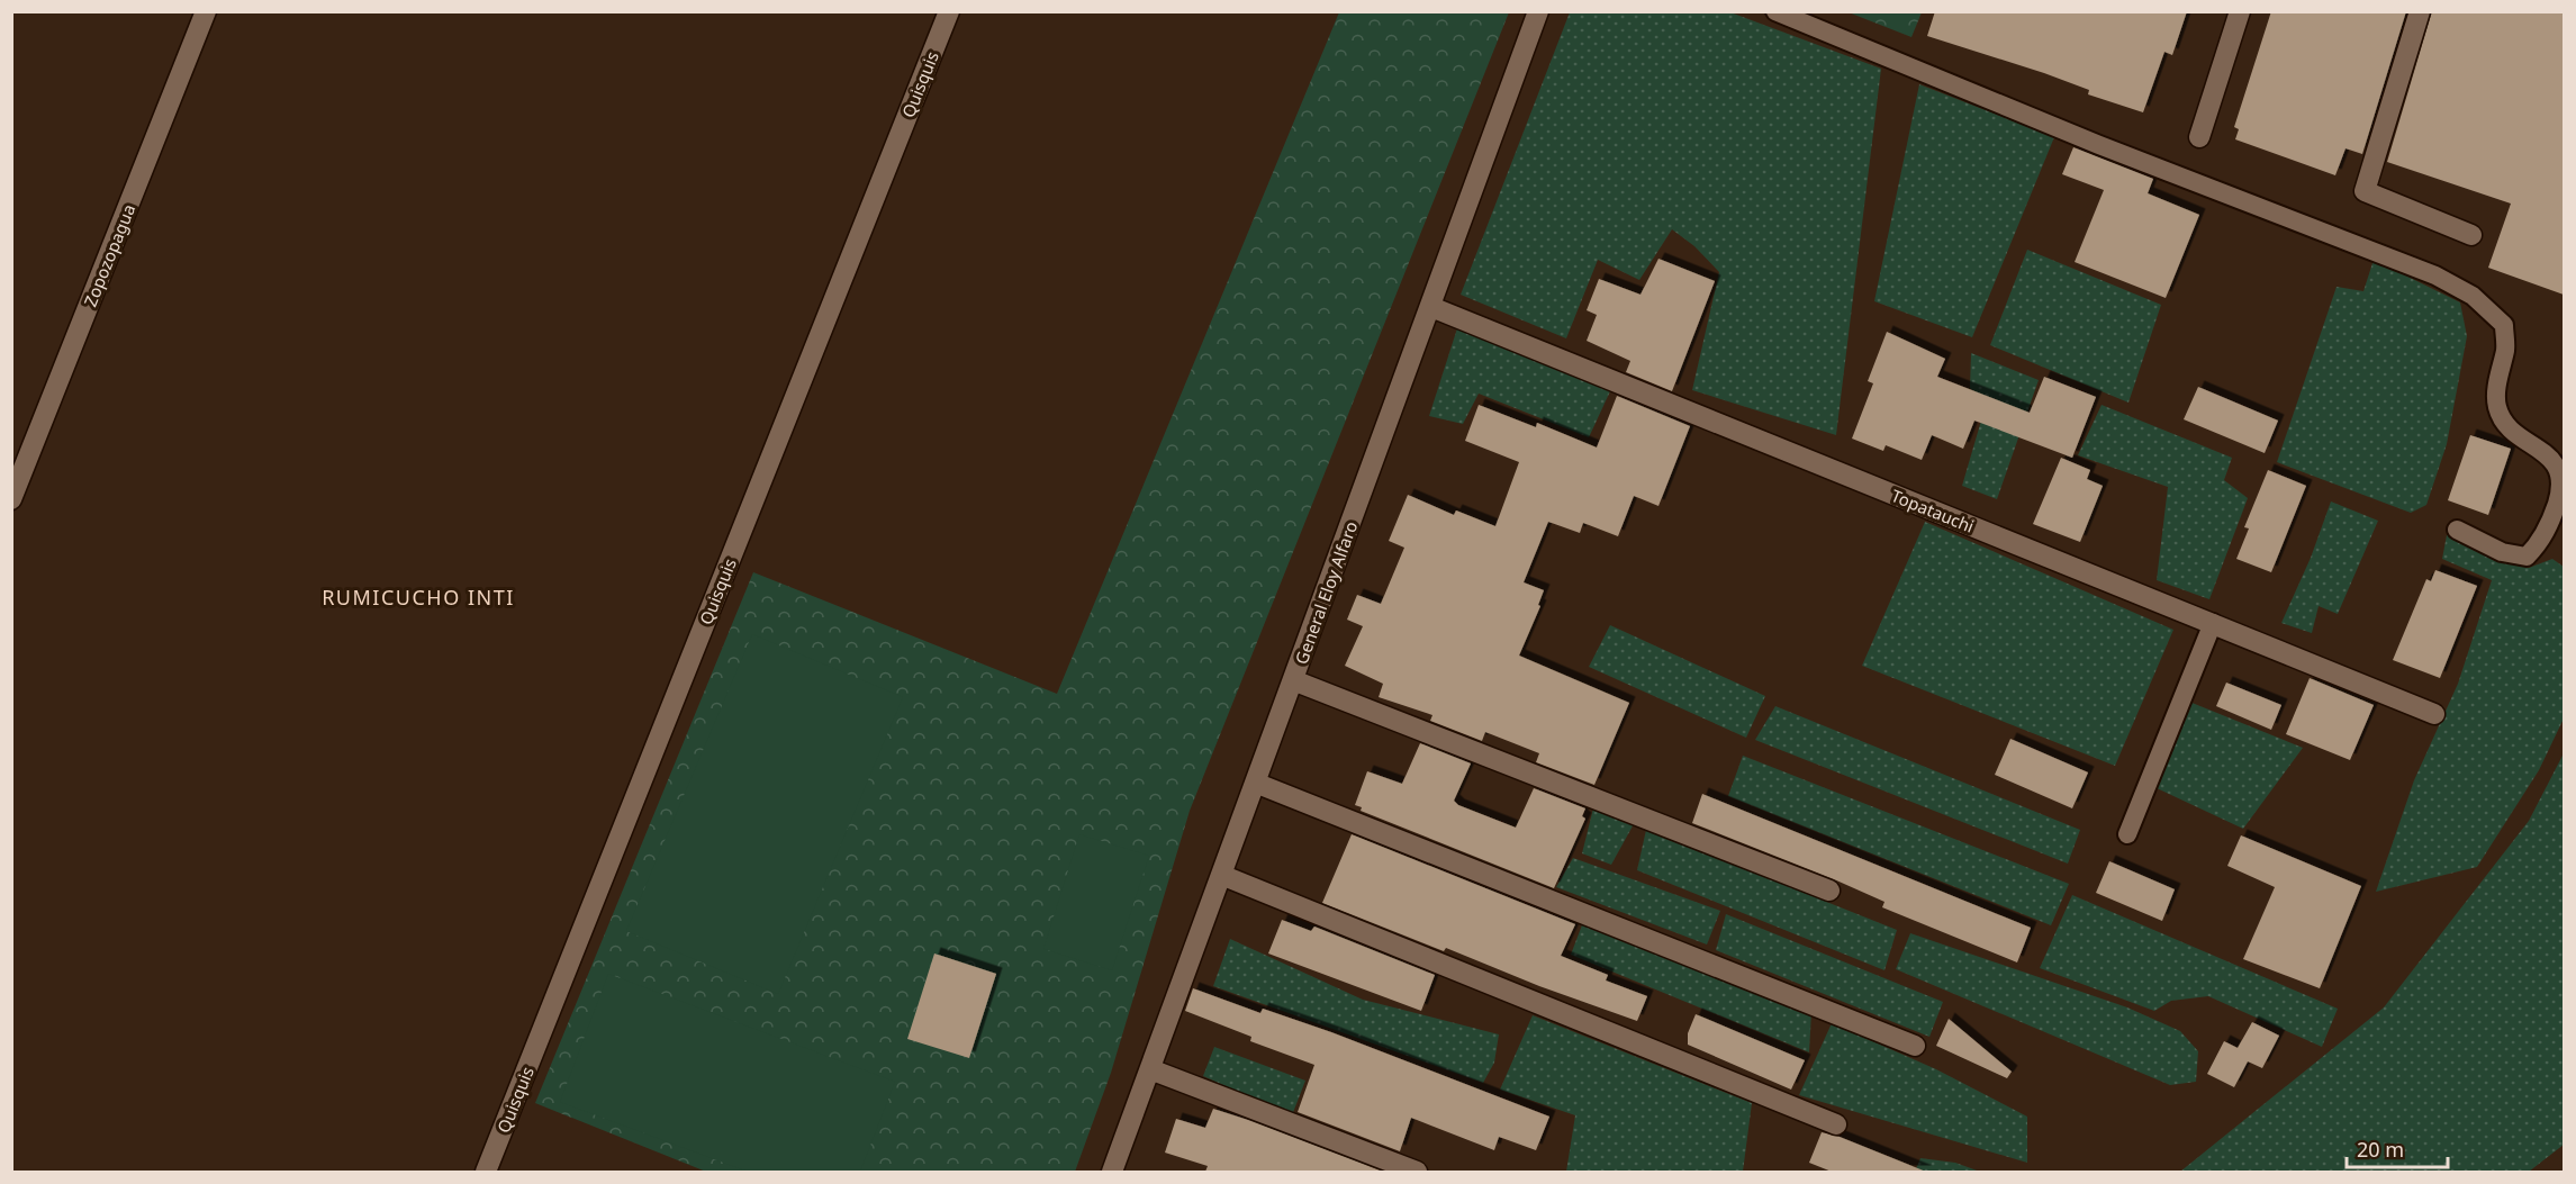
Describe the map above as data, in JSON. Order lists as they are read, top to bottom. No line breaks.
{"streets":{"street":["Quisquis","Zopozopagua","Topatauchi","General Eloy Alfaro"]},"crossings":[["Topatauchi","General Eloy Alfaro"]],"districts":["RUMICUCHO INTI"],"scale_bar":"20 m"}
